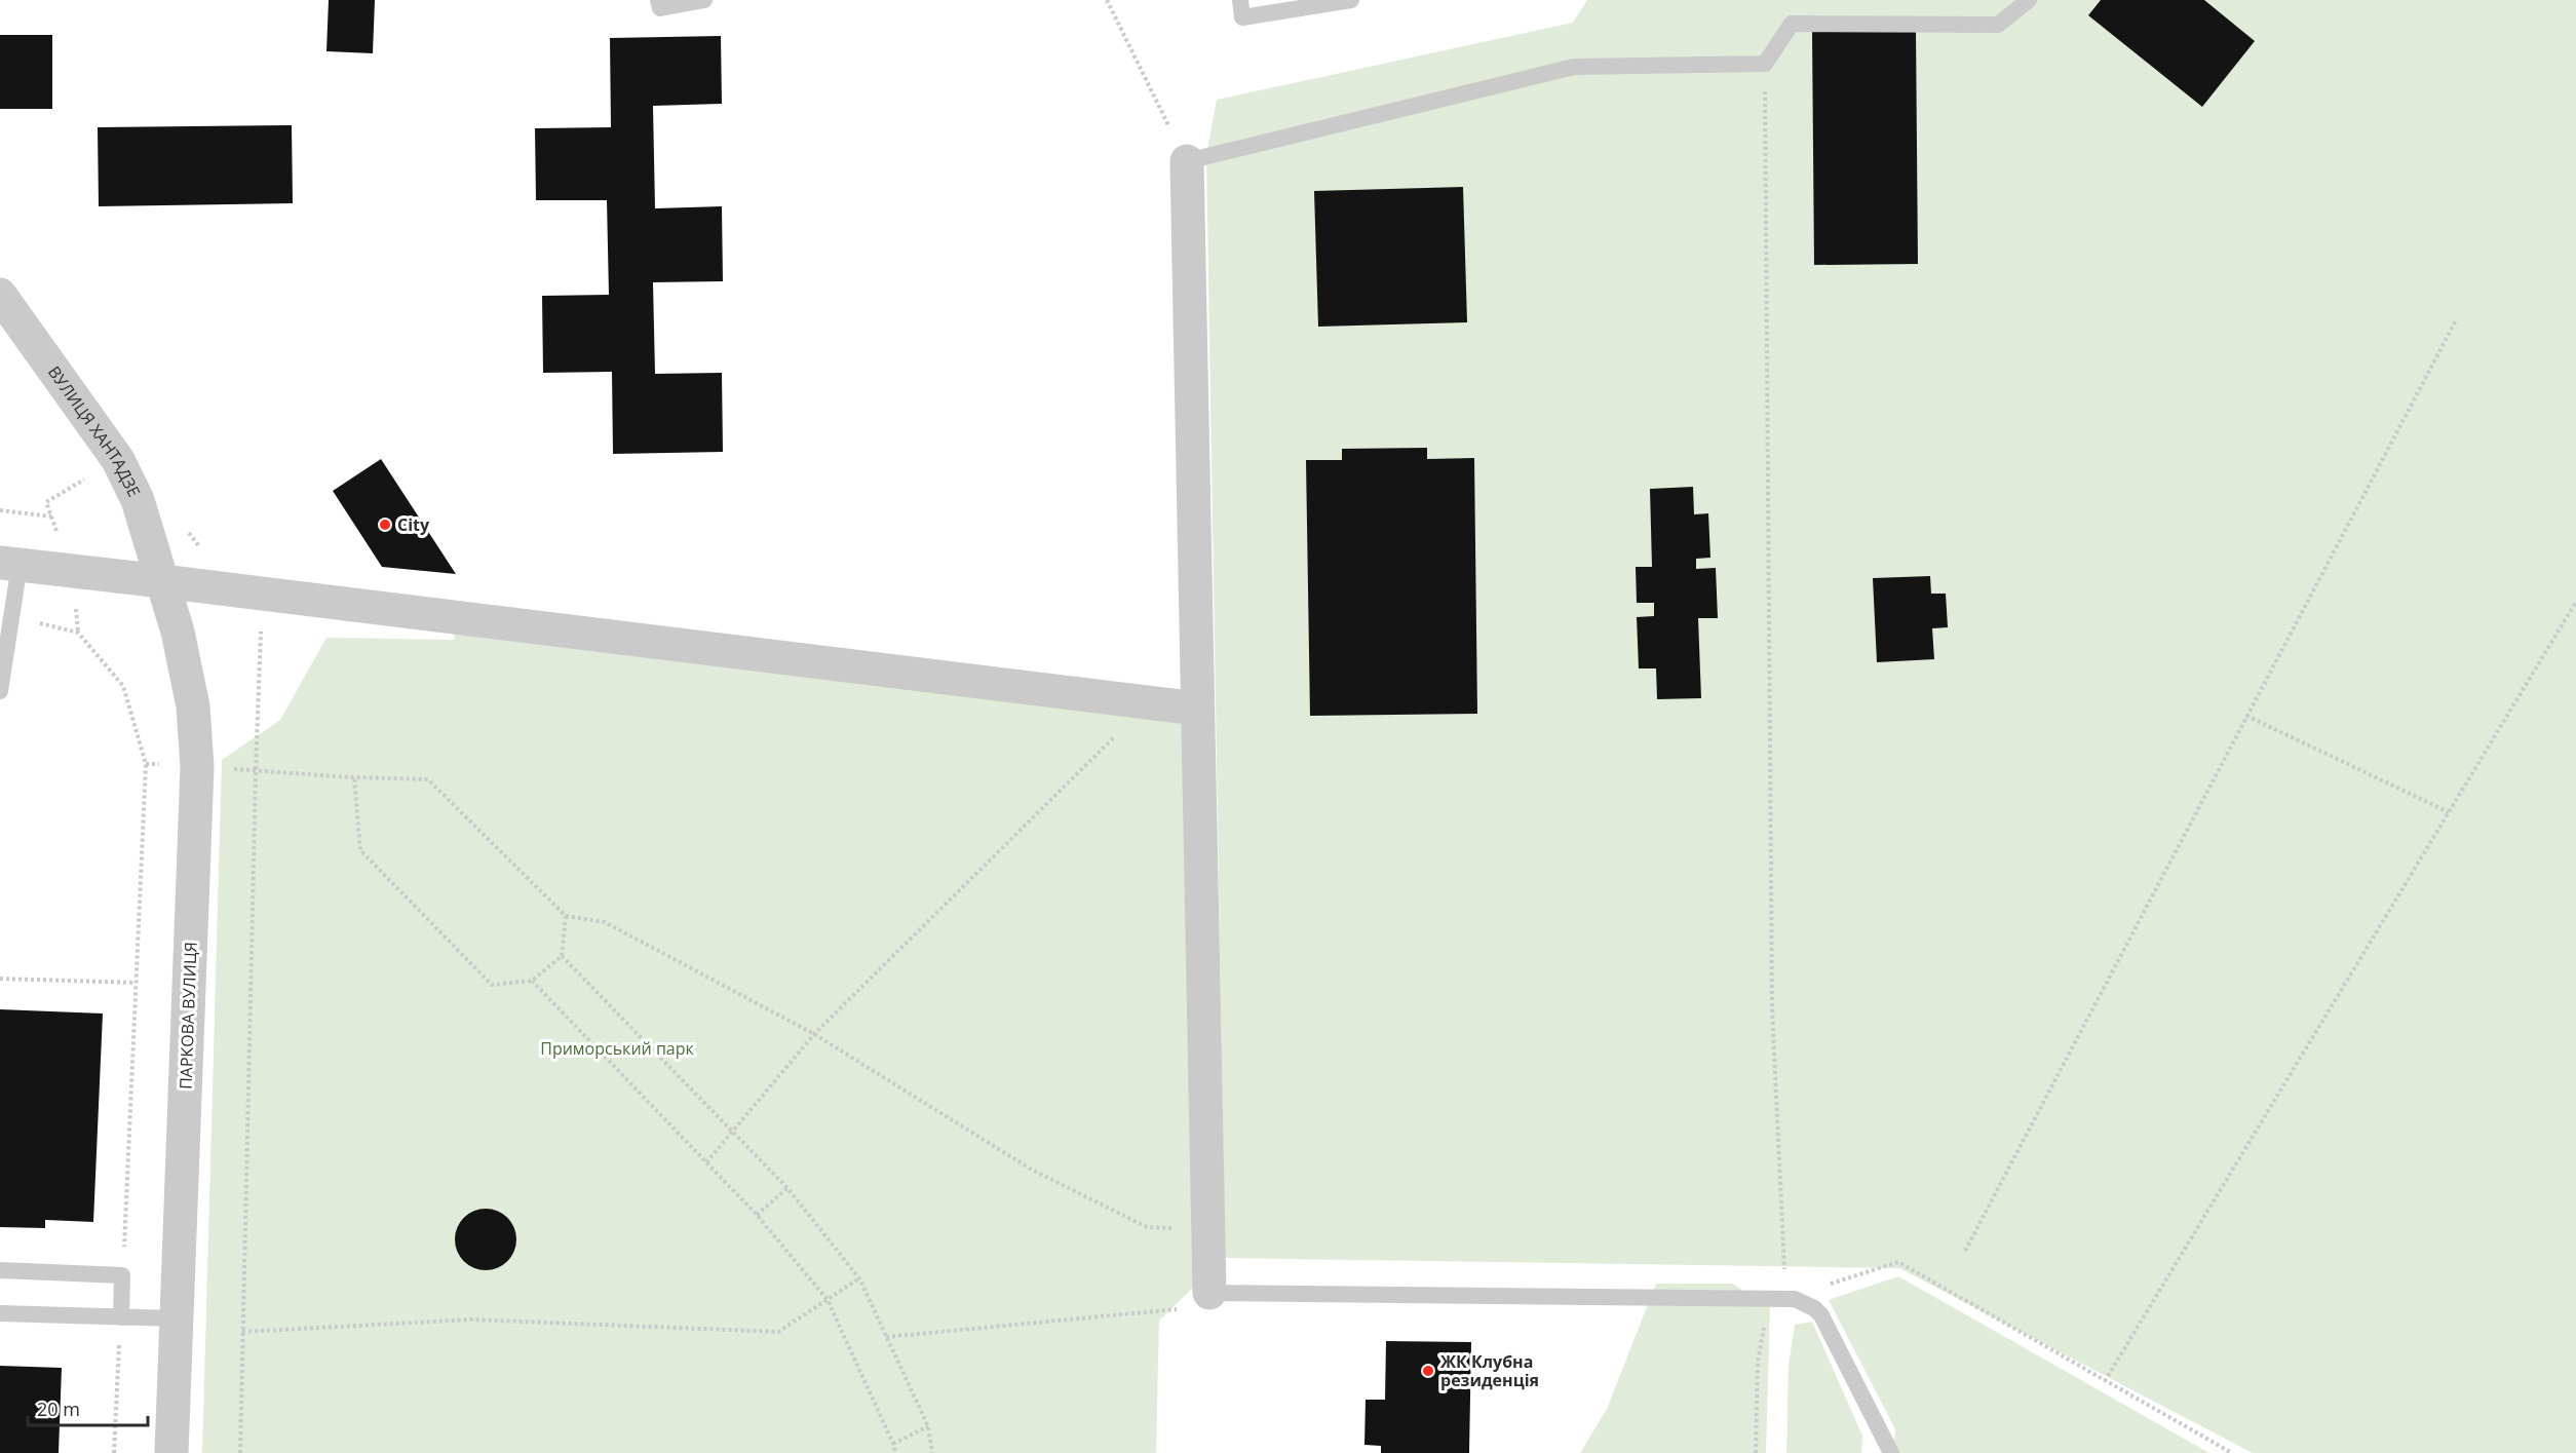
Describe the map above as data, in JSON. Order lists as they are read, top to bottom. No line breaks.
{"streets":{"street":["ВУЛИЦЯ ХАНТАДЗЕ","ПАРКОВА ВУЛИЦЯ"]},"crossings":[["ВУЛИЦЯ ХАНТАДЗЕ","ПАРКОВА ВУЛИЦЯ"]],"parks":["Приморський парк"],"places":["City","ЖК Клубна резиденція"],"scale_bar":"20 m"}
